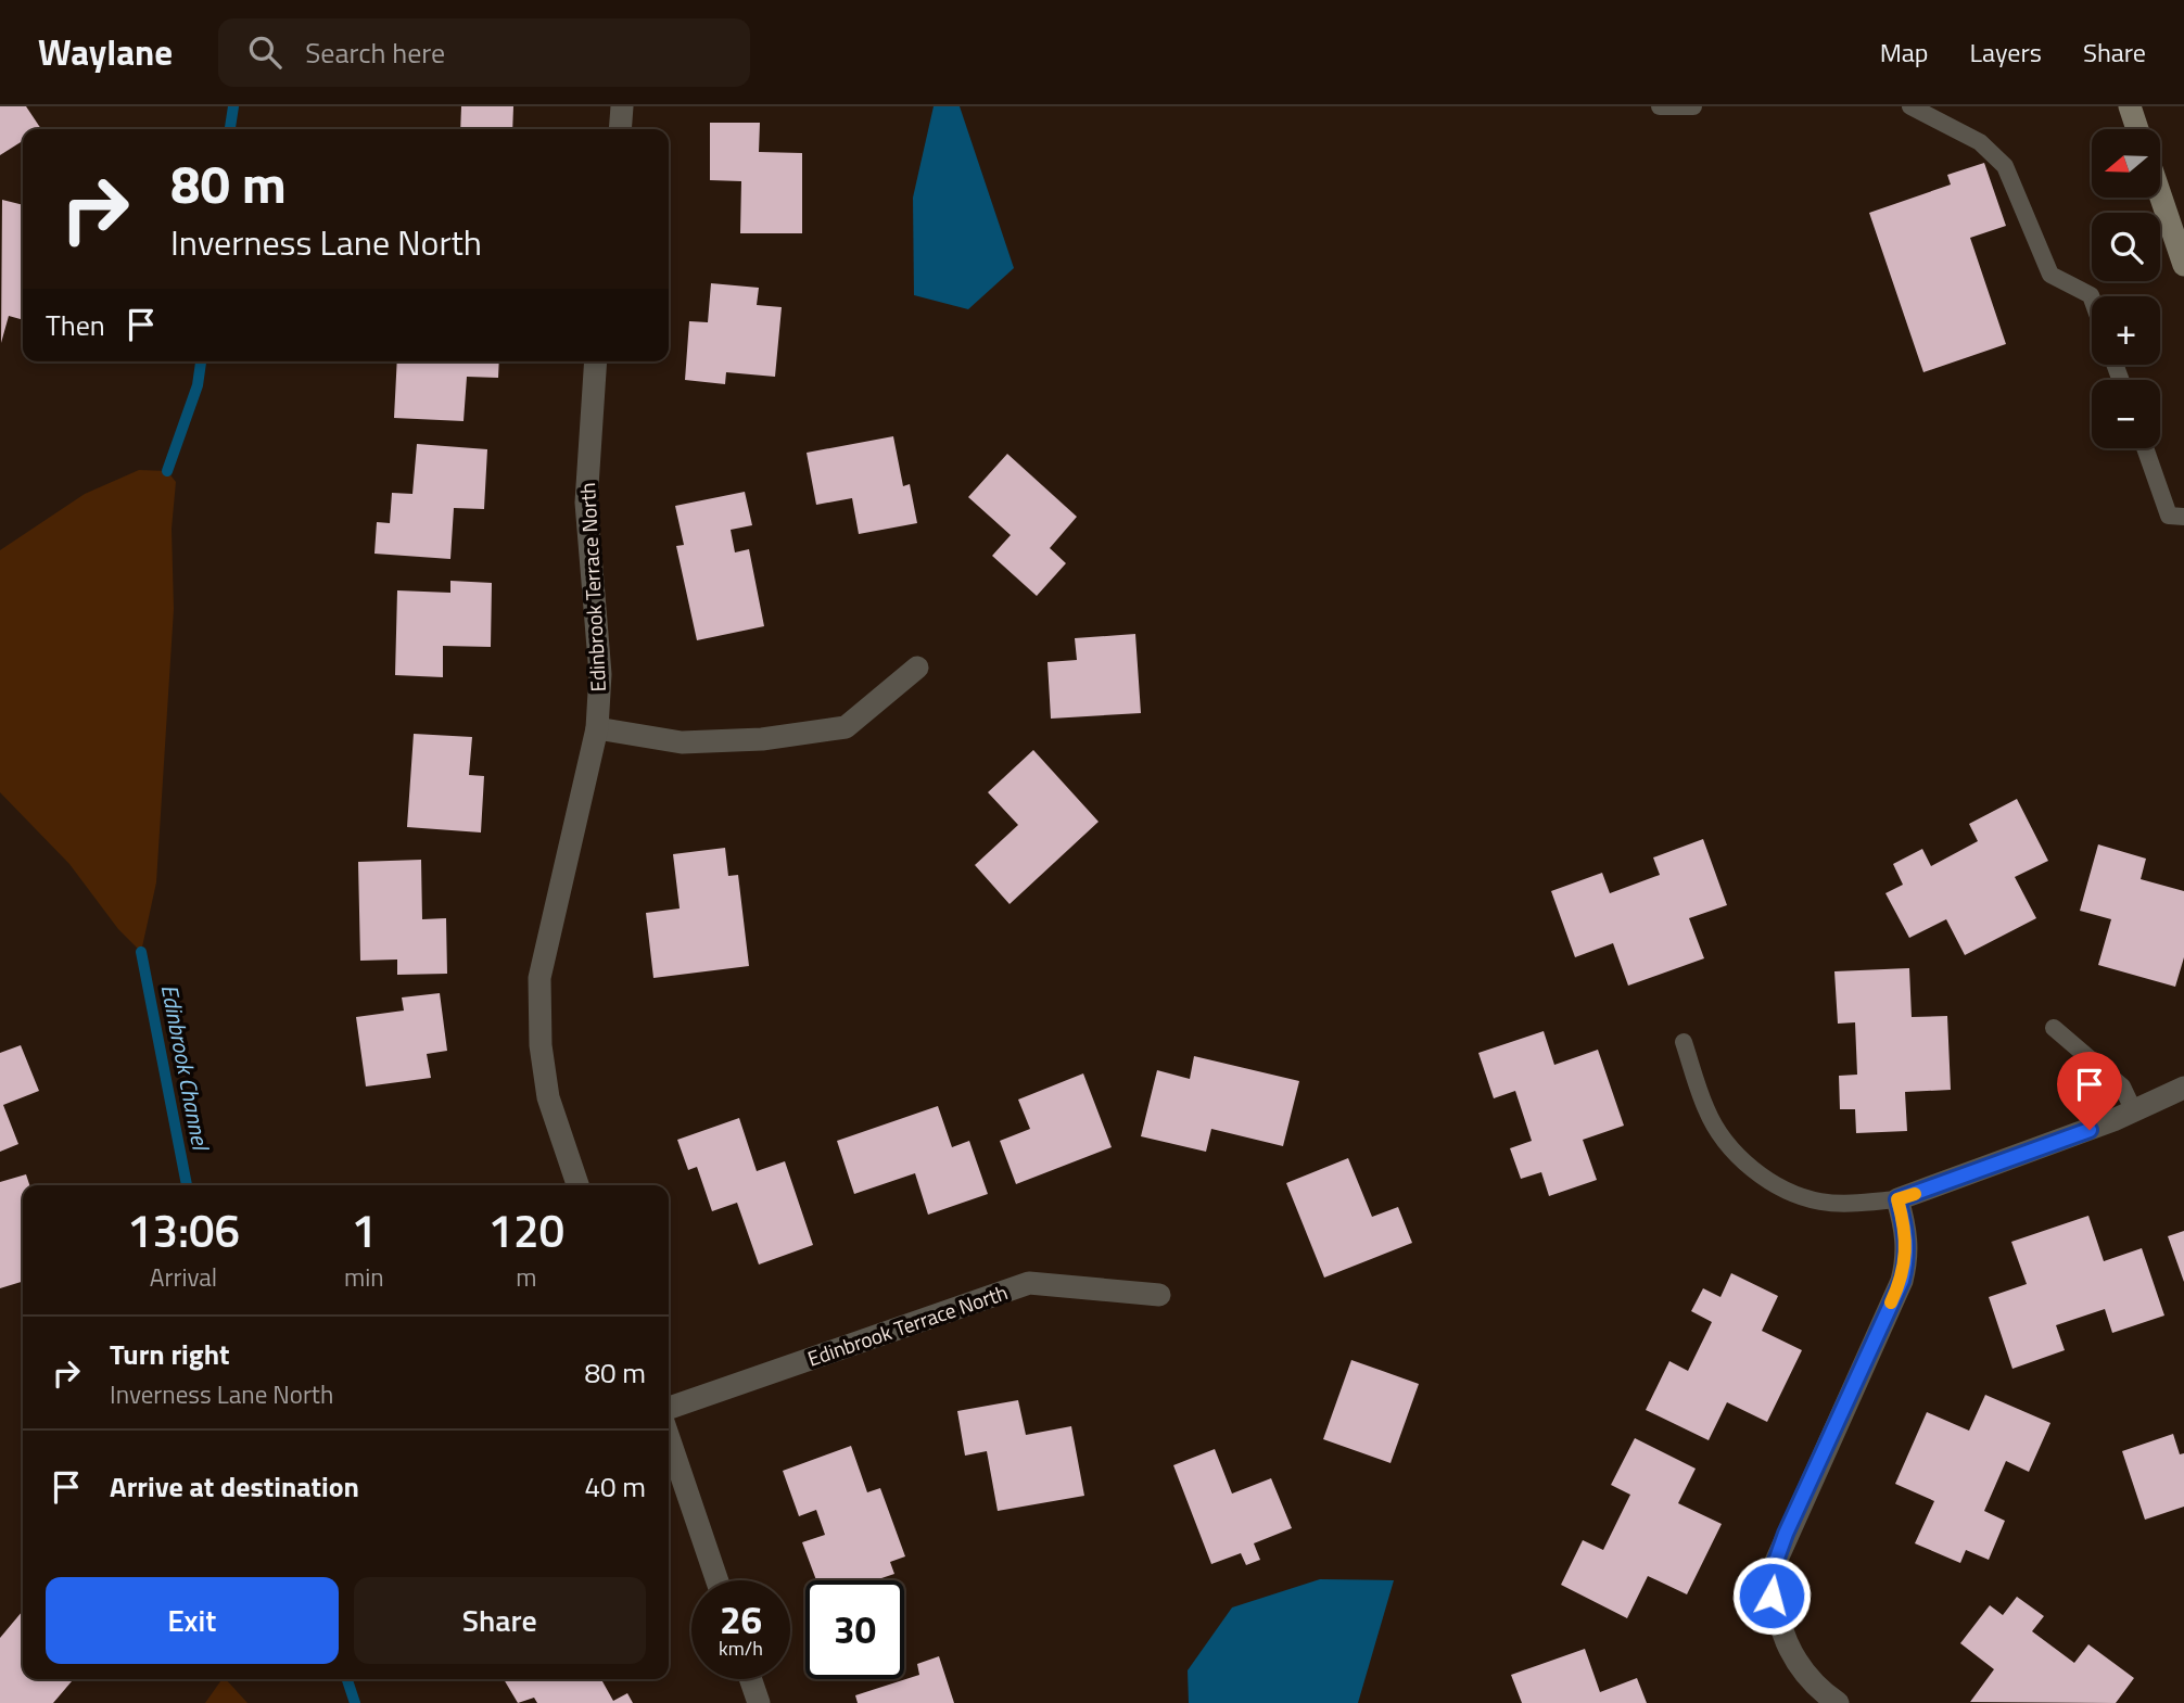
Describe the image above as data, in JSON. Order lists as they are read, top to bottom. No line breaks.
{"streets":{"street":["Edinbrook Terrace North"]},"water":["Edinbrook Channel"],"north":"left","page":{"header":"Waylane","search":"Search here","nav":["Map","Layers","Share"],"map_buttons":["+","−"],"turn":["80 m","Inverness Lane North"],"then":"Then","eta":["13:06","Arrival","1","min","120","m"],"list":[{"name":"Turn right","note":"Inverness Lane North","value":"80 m"},{"name":"Arrive at destination","value":"40 m"}],"buttons":["Exit","Share"],"speed":"26 km/h","limit":"30"}}
